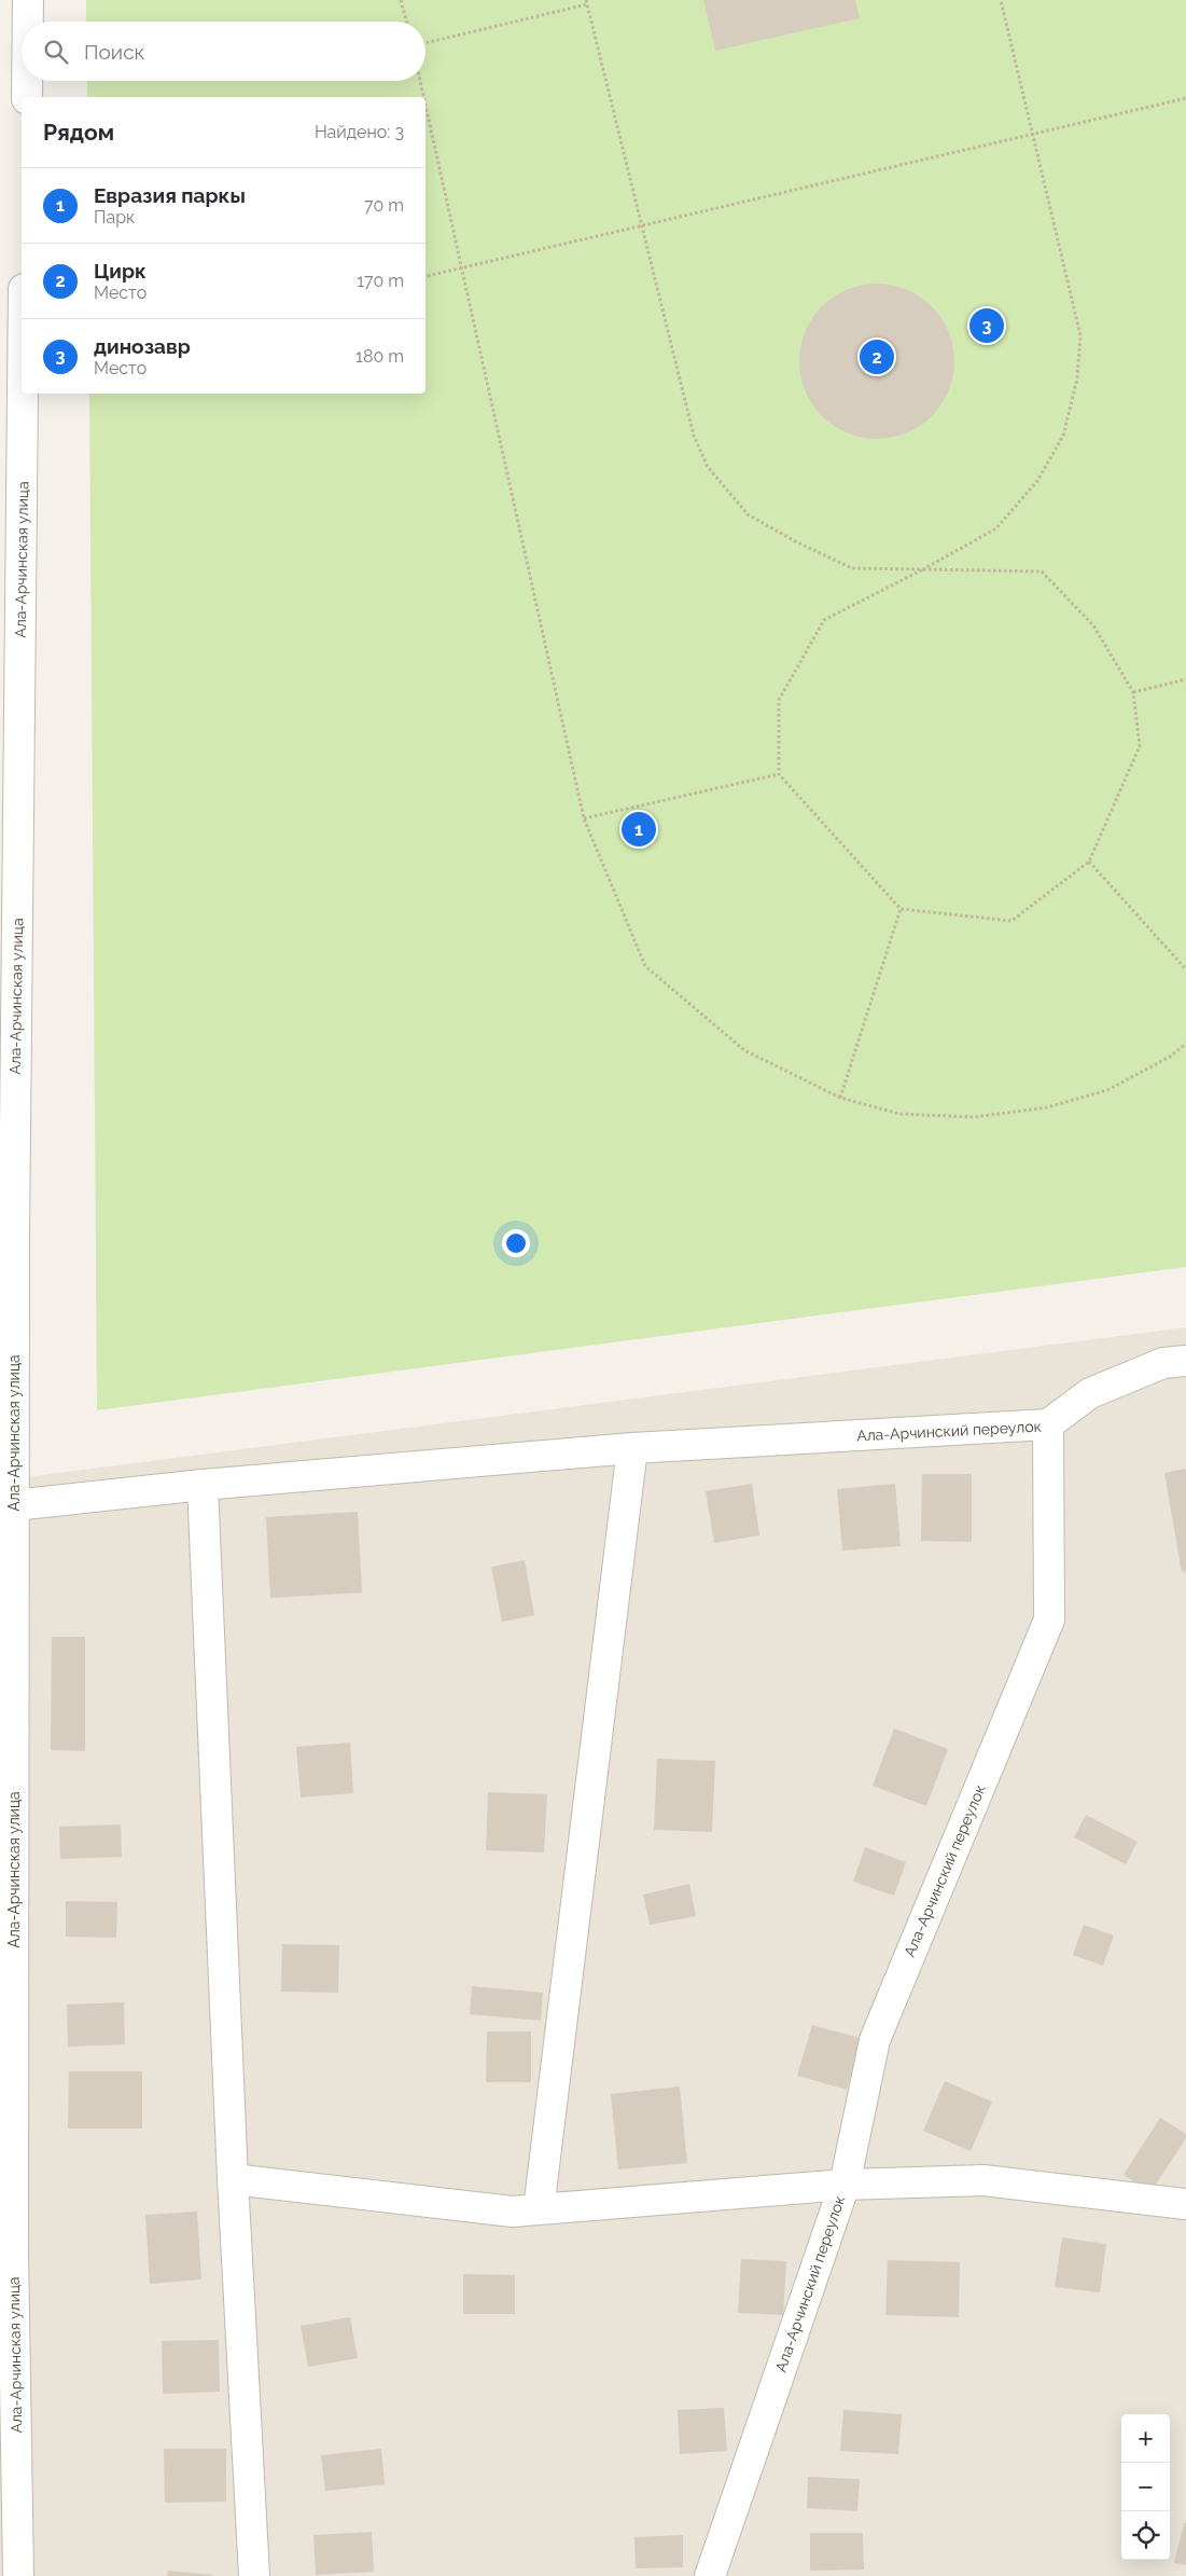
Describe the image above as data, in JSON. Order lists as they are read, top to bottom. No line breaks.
{"streets":{"street":["Ала-Арчинская улица","Ала-Арчинский переулок"]},"crossings":[["Ала-Арчинская улица","Ала-Арчинский переулок"]],"page":{"search":"Поиск","heading":["Рядом","Найдено: 3"],"list":[{"mark":"1","name":"Евразия паркы","note":"Парк","value":"70 m"},{"mark":"2","name":"Цирк","note":"Место","value":"170 m"},{"mark":"3","name":"динозавр","note":"Место","value":"180 m"}],"pins":["3","2","1"],"map_buttons":["+","−"]}}
